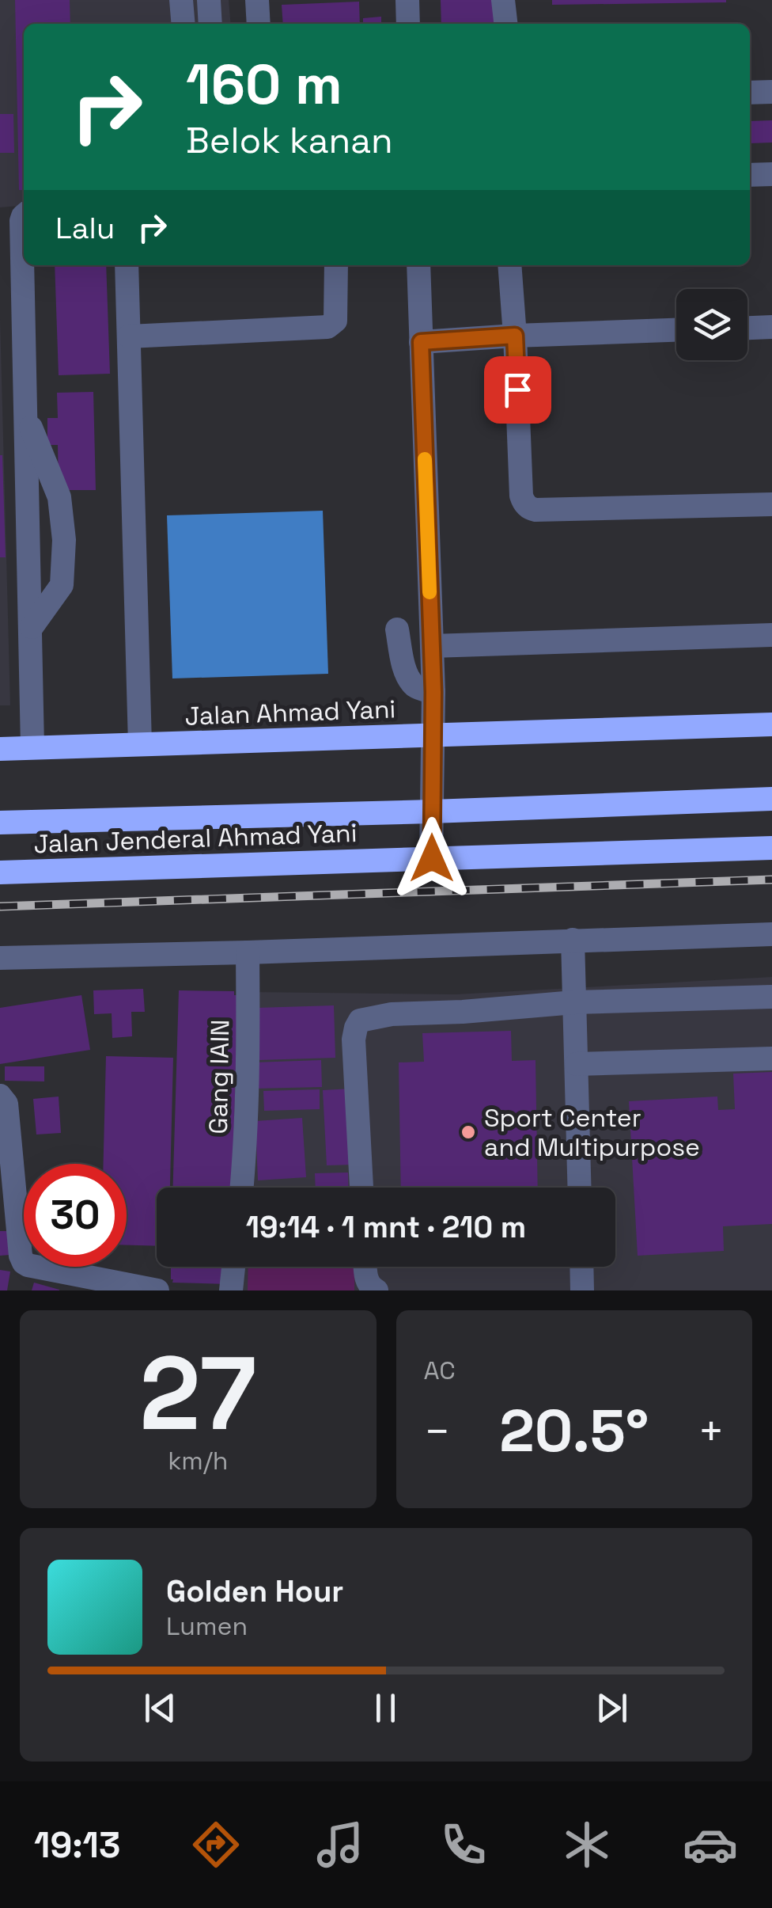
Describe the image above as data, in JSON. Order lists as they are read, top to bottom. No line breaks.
{"streets":{"highway":["Jalan Ahmad Yani","Jalan Jenderal Ahmad Yani"],"street":["Gang IAIN"]},"places":["Sport Center and Multipurpose"],"page":{"turn":["160 m","Belok kanan"],"then":"Lalu","limit":"30","trip":"19:14 · 1 mnt · 210 m","tile":[["27","km/h"],"AC"],"heat":["−","20.5°","+"],"song":["Golden Hour","Lumen"],"tabs":"19:13"}}
